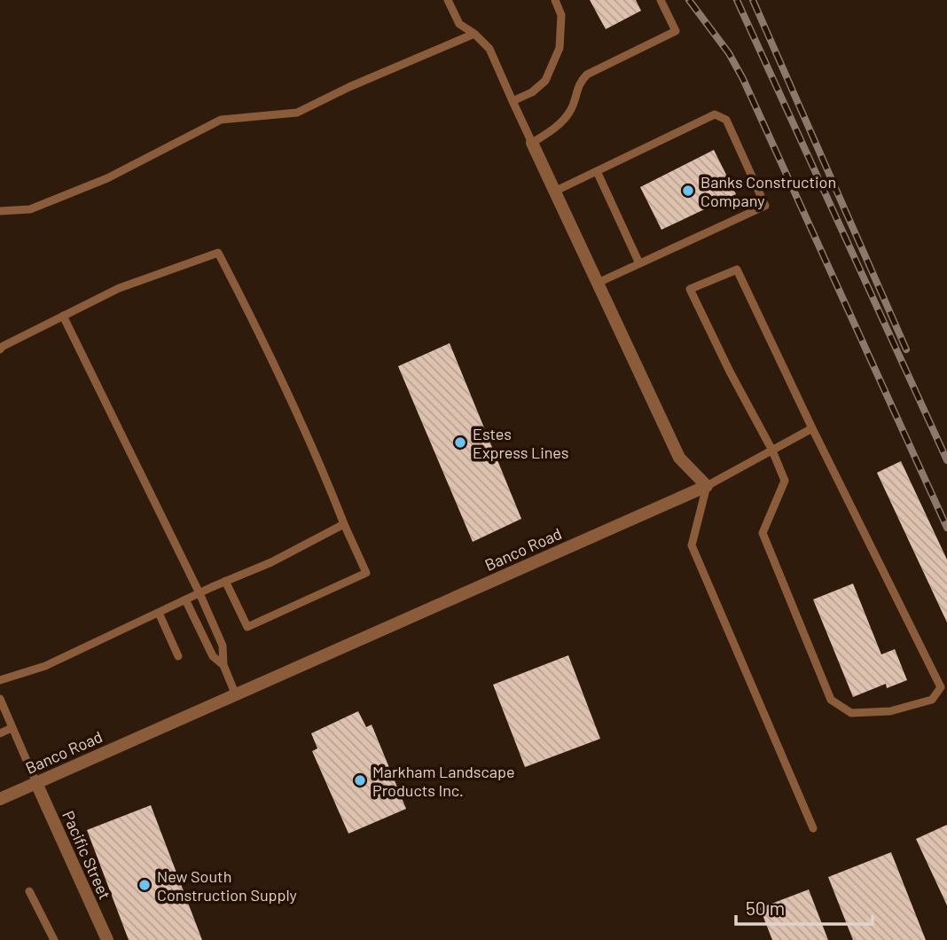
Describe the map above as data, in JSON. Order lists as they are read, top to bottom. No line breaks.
{"streets":{"street":["Banco Road","Pacific Street"]},"crossings":[["Banco Road","Pacific Street"]],"places":["Banks Construction Company","Estes Express Lines","Markham Landscape Products Inc.","New South Construction Supply"],"scale_bar":"50 m"}
